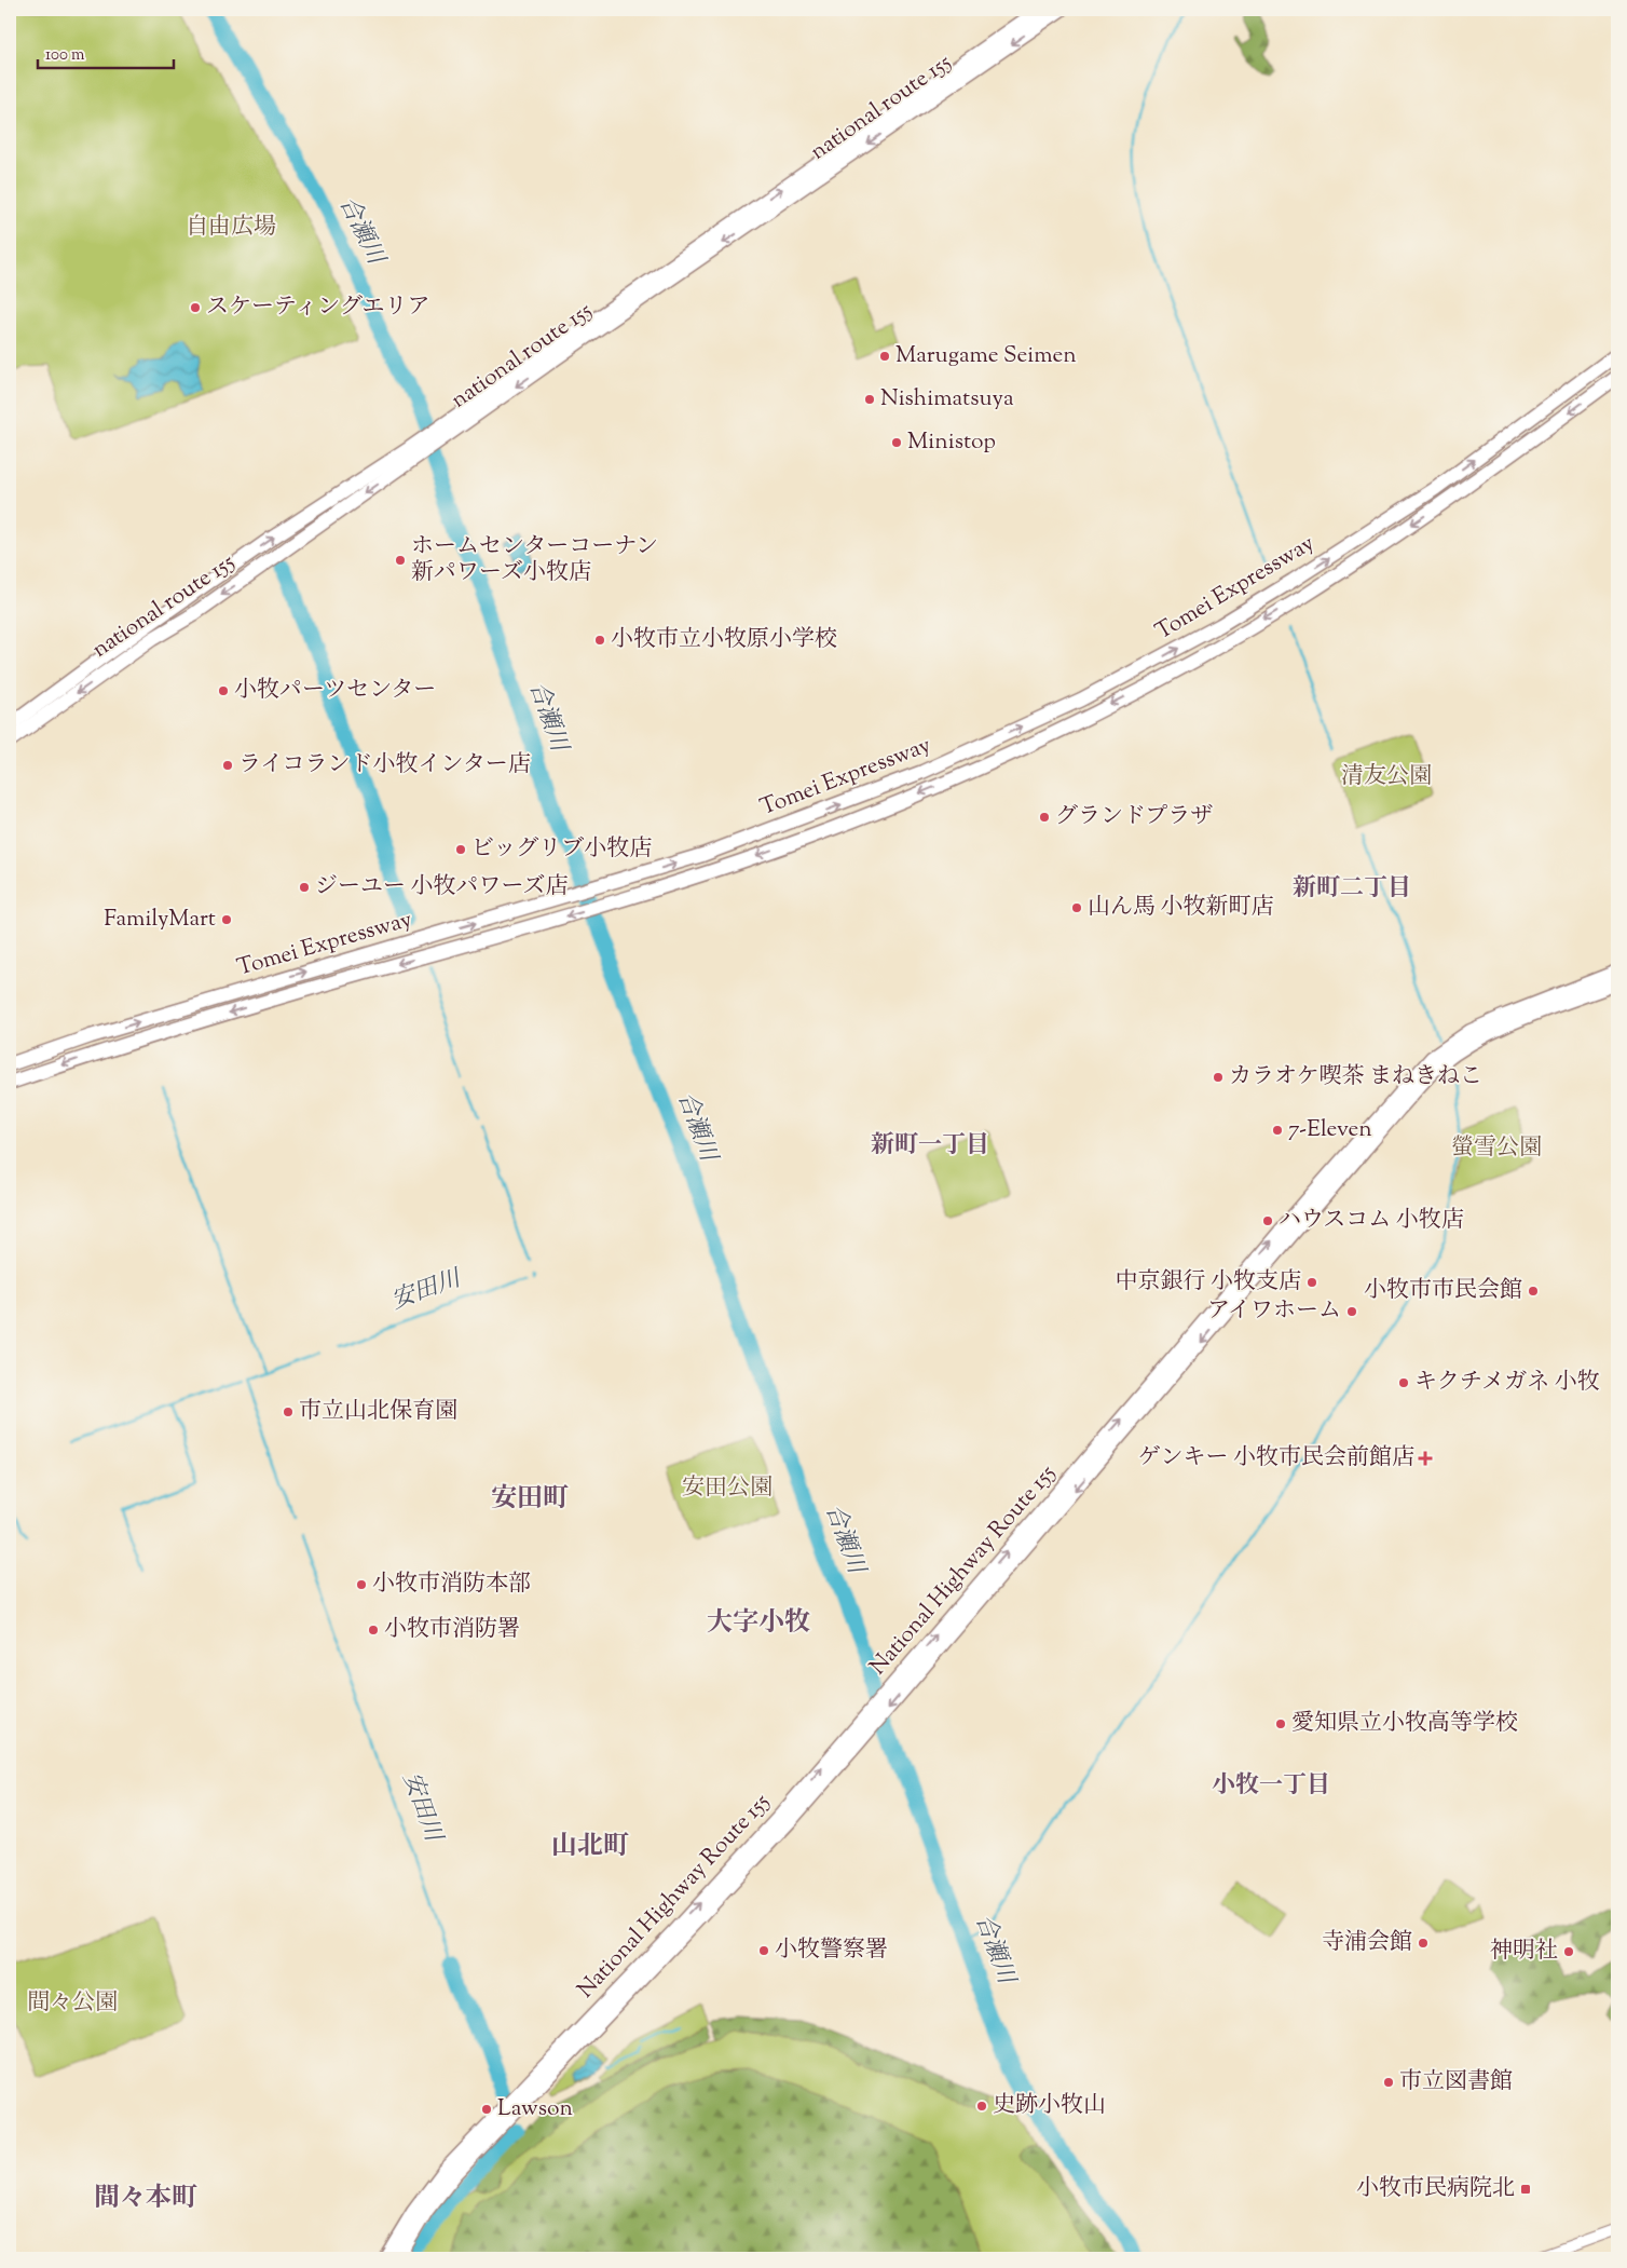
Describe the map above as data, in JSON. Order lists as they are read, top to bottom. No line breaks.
{"streets":{"highway":["national route 155","Tomei Expressway","National Highway Route 155"]},"districts":["新町二丁目","新町一丁目","安田町","大字小牧","小牧一丁目","山北町","間々本町"],"water":["合瀬川","安田川"],"parks":["自由広場","清友公園","螢雪公園","安田公園","間々公園"],"places":{"other":["スケーティングエリア","Marugame Seimen","Nishimatsuya","Ministop","ホームセンターコーナン 新パワーズ小牧店","小牧市立小牧原小学校","小牧パーツセンター","ライコランド小牧インター店","グランドプラザ","ビッグリブ小牧店","ジーユー 小牧パワーズ店","山ん馬 小牧新町店","FamilyMart","カラオケ喫茶 まねきねこ","7-Eleven","ハウスコム 小牧店","中京銀行 小牧支店","小牧市市民会館","アイワホーム","キクチメガネ 小牧","市立山北保育園","小牧市消防本部","小牧市消防署","愛知県立小牧高等学校","寺浦会館","小牧警察署","神明社","市立図書館","史跡小牧山","Lawson"],"health":["ゲンキー 小牧市民会前館店"],"transit":["小牧市民病院北"]},"scale_bar":"100 m"}
